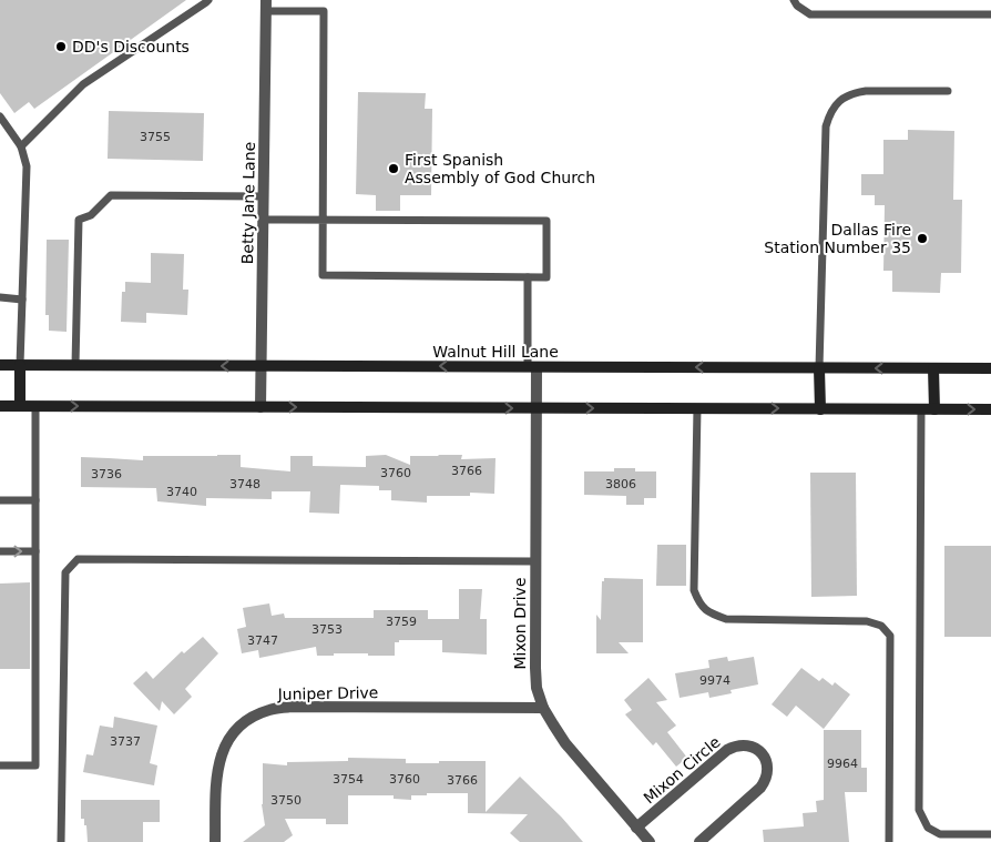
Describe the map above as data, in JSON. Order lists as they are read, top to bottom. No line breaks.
{"streets":{"main road":["Walnut Hill Lane"],"street":["Betty Jane Lane","Mixon Drive","Juniper Drive","Mixon Circle"]},"crossings":[["Betty Jane Lane","Walnut Hill Lane"],["Walnut Hill Lane","Mixon Drive"],["Mixon Drive","Juniper Drive"],["Mixon Drive","Mixon Circle"]],"places":["DD's Discounts","First Spanish Assembly of God Church","Dallas Fire Station Number 35"],"house_numbers":["3755","3766","3760","3736","3748","3806","3740","3759","3753","3747","9974","3737","9964","3754","3760","3766","3750"]}
